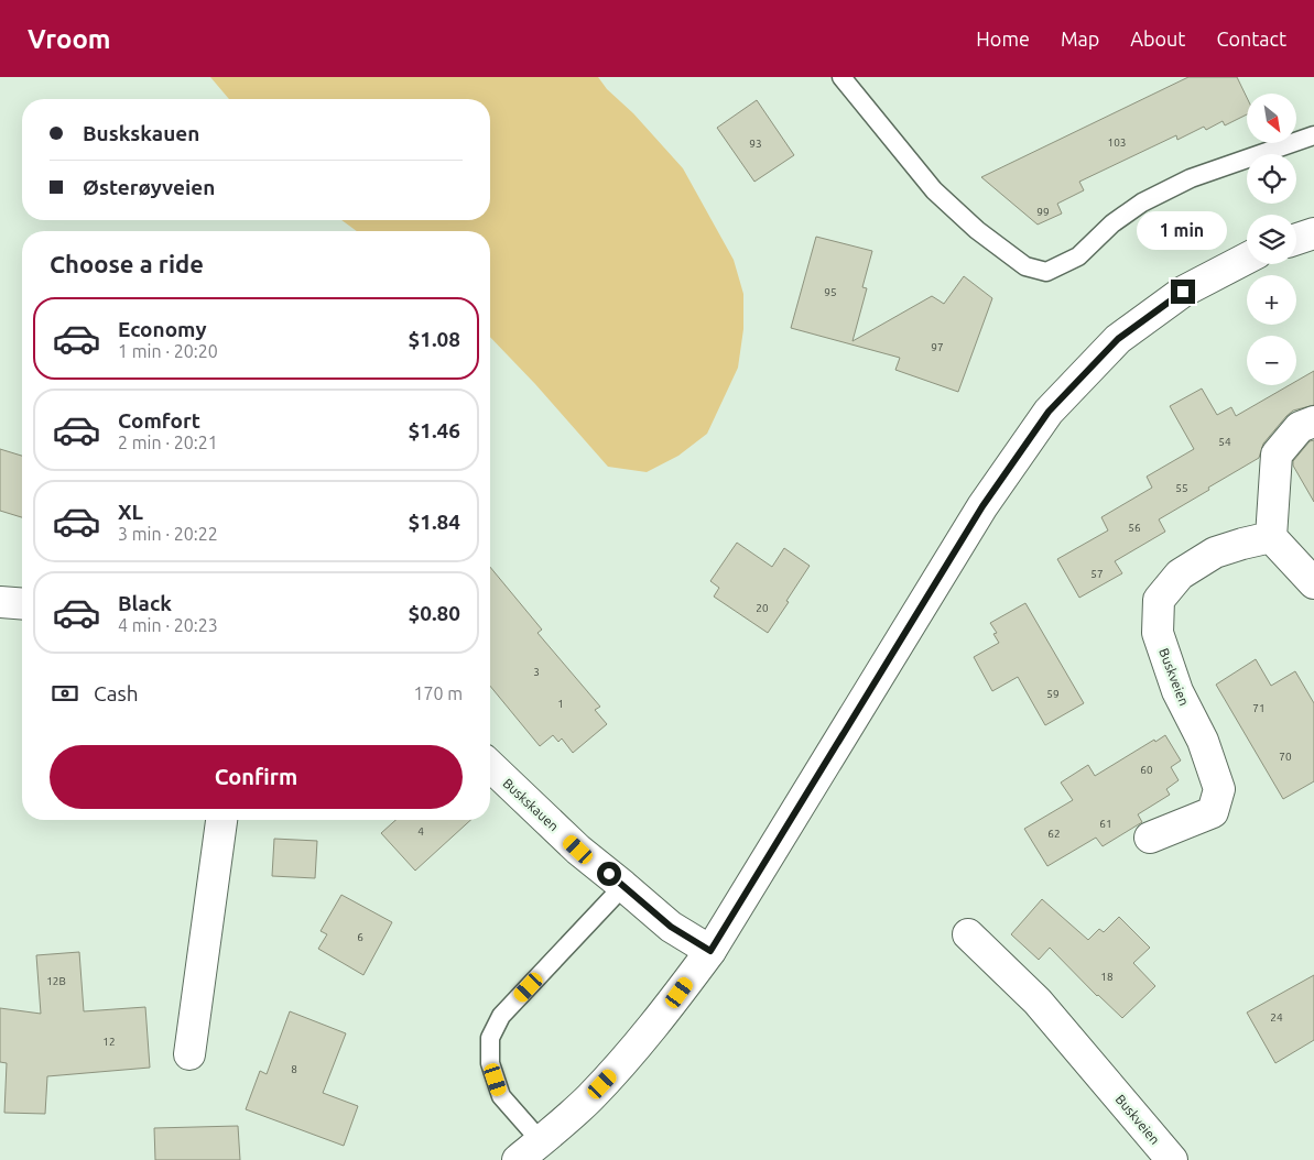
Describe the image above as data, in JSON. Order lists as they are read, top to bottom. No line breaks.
{"streets":{"street":["Buskveien","Buskskauen"]},"house_numbers":["103","93","99","95","97","54","55","56","57","20","3","59","1","71","70","60","61","4","62","6","18","12B","24","12","8"],"north":"bottom right","page":{"header":"Vroom","nav":["Home","Map","About","Contact"],"map_buttons":["+","−"],"banner":["Buskskauen","Østerøyveien"],"bubble":"1 min","heading":"Choose a ride","list":[{"name":"Economy","note":"1 min · 20:20","value":"$1.08"},{"name":"Comfort","note":"2 min · 20:21","value":"$1.46"},{"name":"XL","note":"3 min · 20:22","value":"$1.84"},{"name":"Black","note":"4 min · 20:23","value":"$0.80"}],"pay":["Cash","170 m"],"buttons":"Confirm"}}
